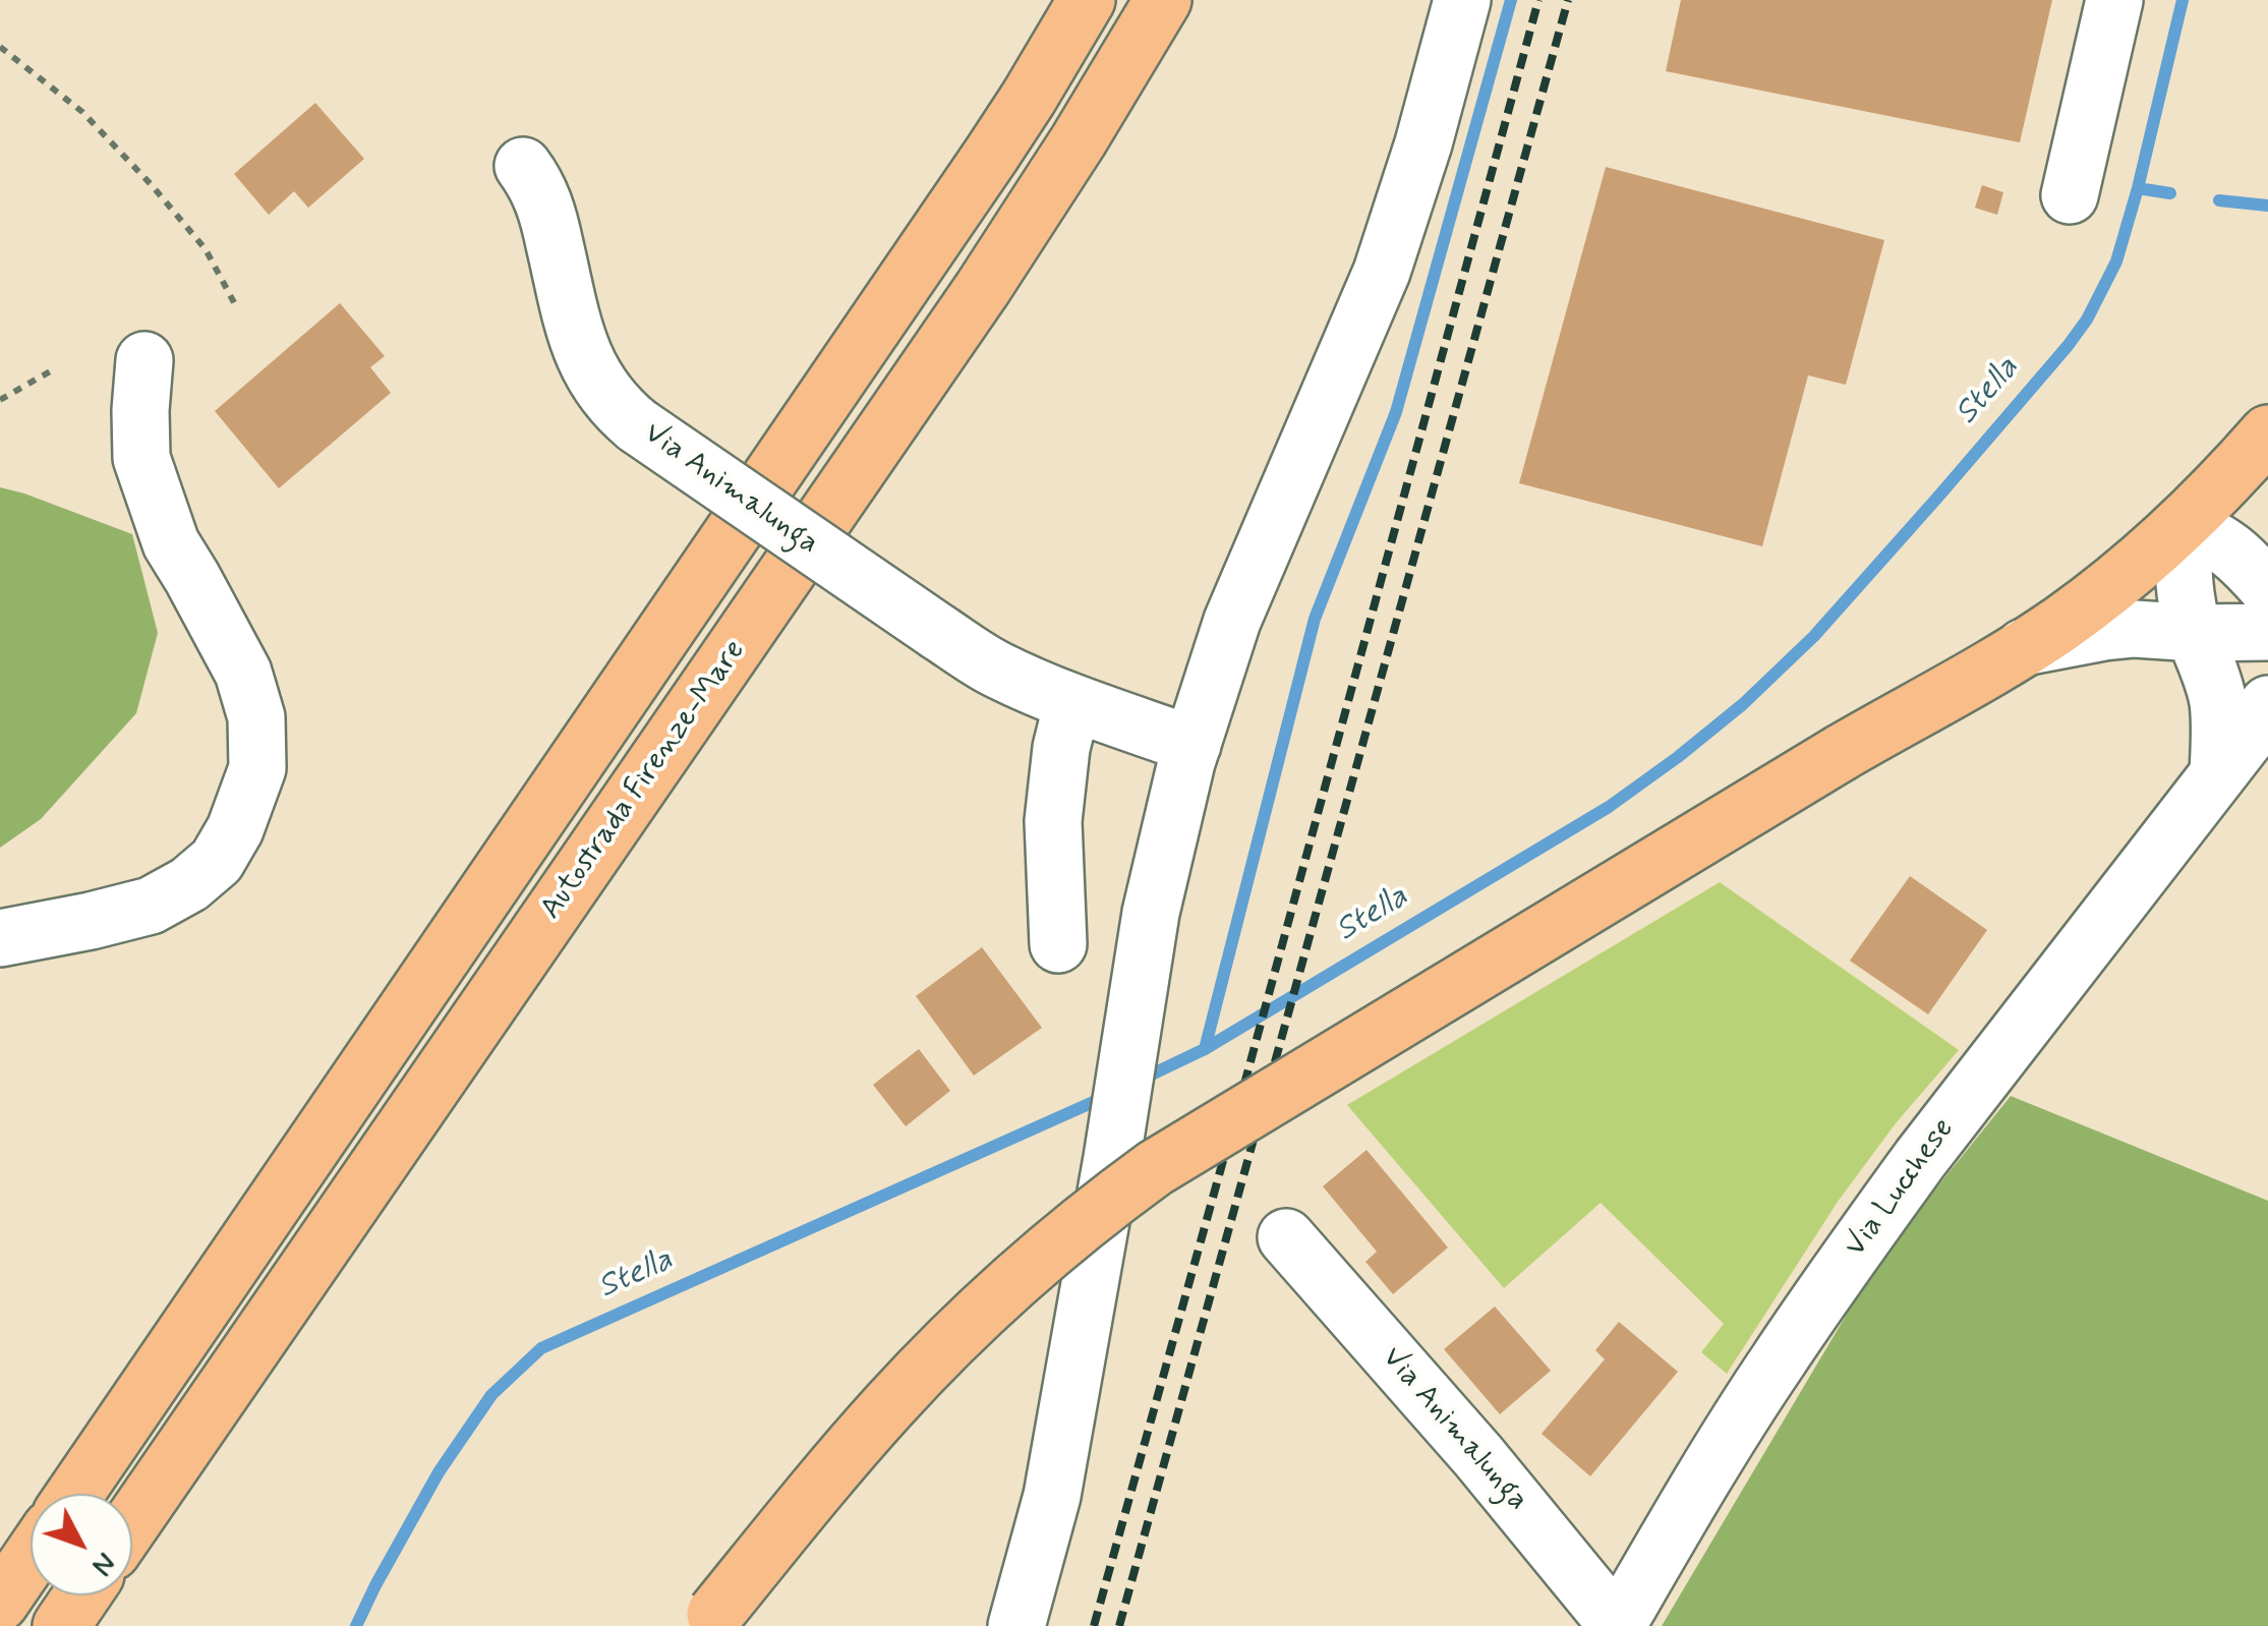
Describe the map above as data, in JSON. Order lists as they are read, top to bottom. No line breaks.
{"streets":{"main road":["Autostrada Firenze-Mare"],"street":["Via Animalunga","Via Lucchese"]},"crossings":[["Via Animalunga","Via Lucchese"]],"water":["Stella"],"north":"bottom right"}
